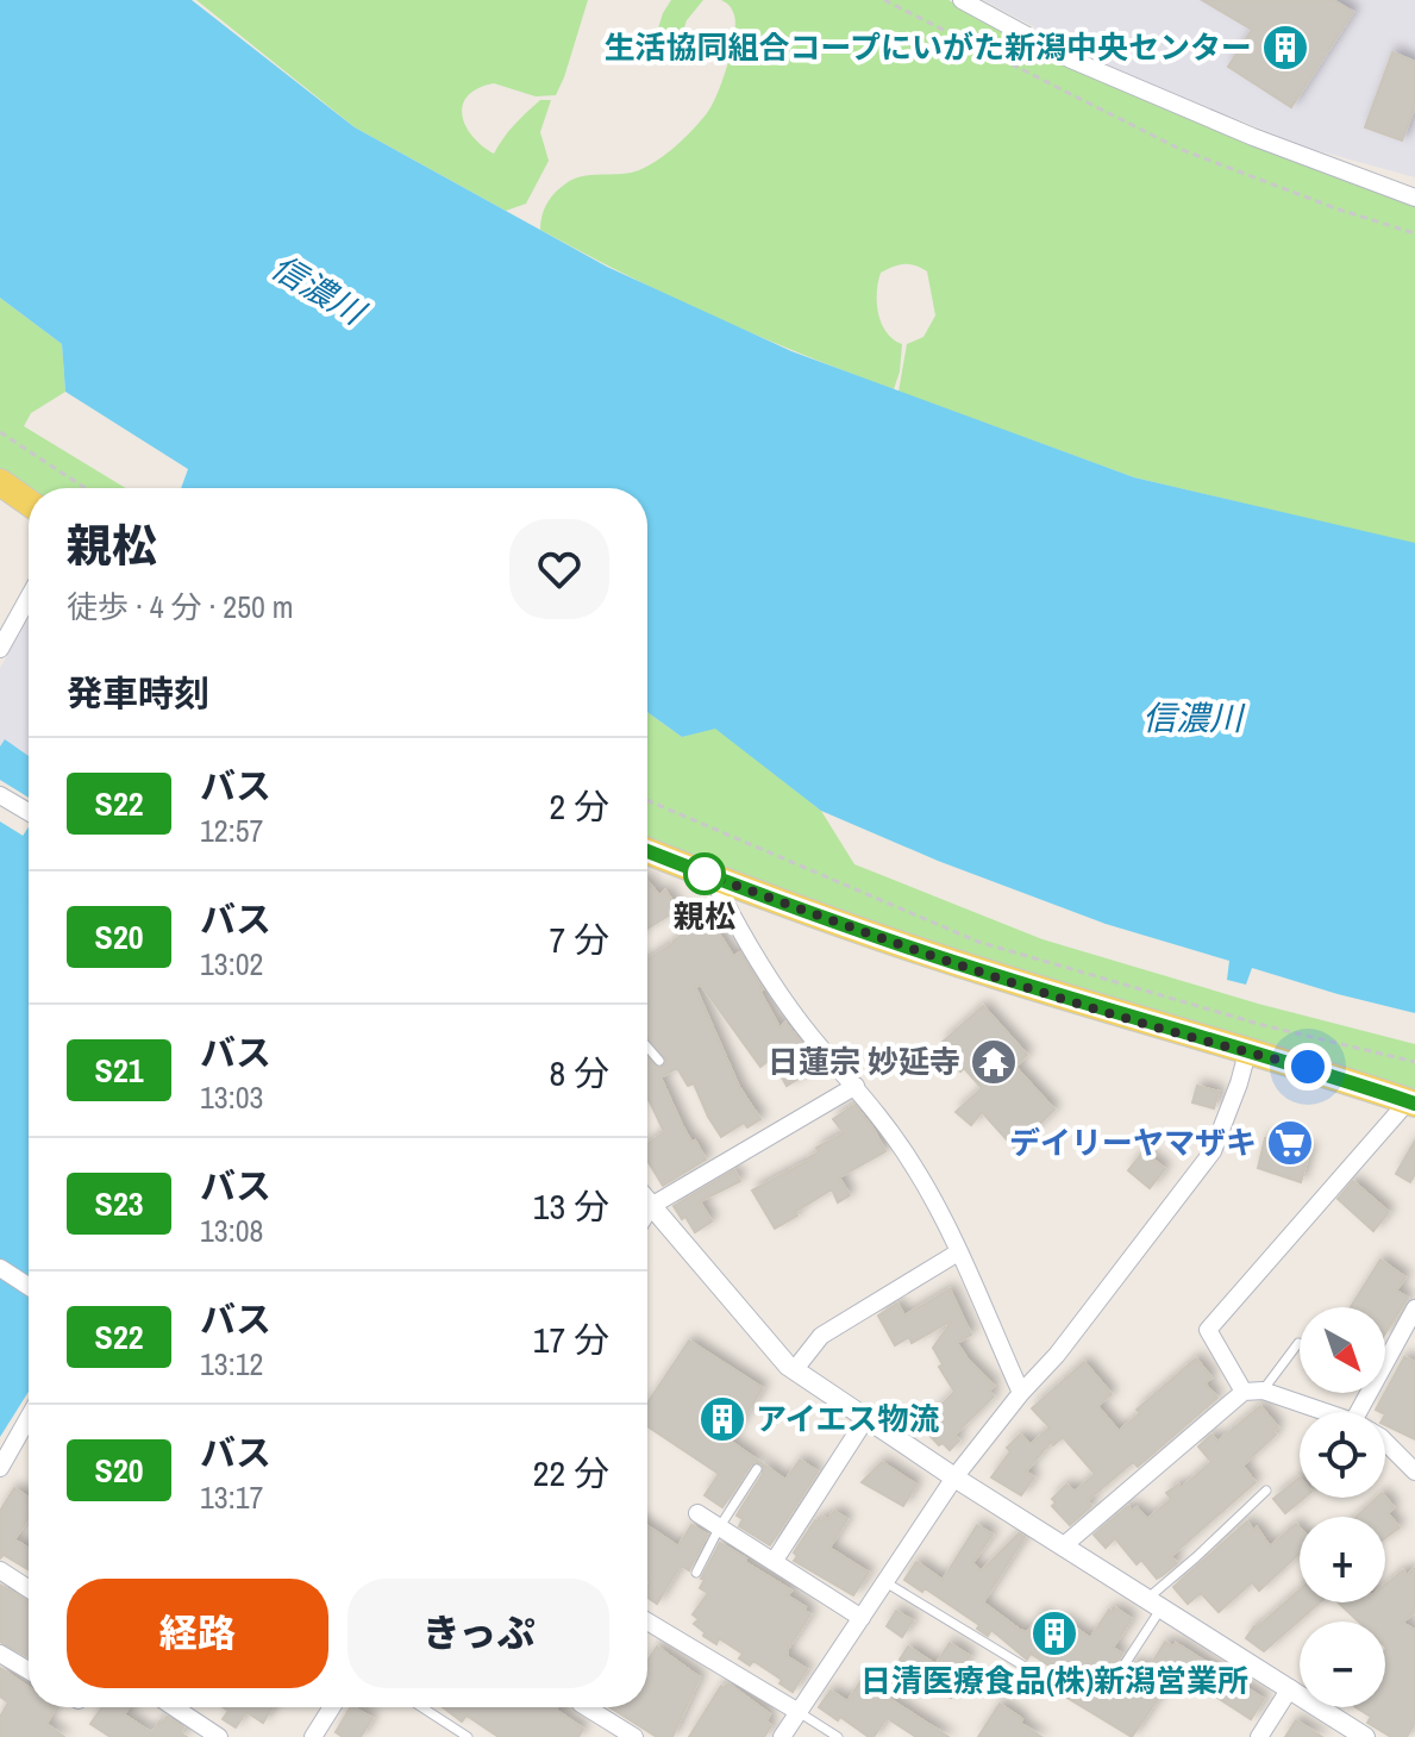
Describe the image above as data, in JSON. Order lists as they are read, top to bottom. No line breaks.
{"water":["信濃川"],"places":{"building":["生活協同組合コープにいがた新潟中央センター","アイエス物流","日清医療食品(株)新潟営業所"],"other":["親松"],"temple":["日蓮宗 妙延寺"],"supermarket":["デイリーヤマザキ"]},"lines":["bus line S22"],"north":"bottom right","page":{"heading":[["親松","徒歩 · 4 分 · 250 m"],"発車時刻"],"list":[{"mark":"S22","name":"バス","note":"12:57","value":"2 分"},{"mark":"S20","name":"バス","note":"13:02","value":"7 分"},{"mark":"S21","name":"バス","note":"13:03","value":"8 分"},{"mark":"S23","name":"バス","note":"13:08","value":"13 分"},{"mark":"S22","name":"バス","note":"13:12","value":"17 分"},{"mark":"S20","name":"バス","note":"13:17","value":"22 分"}],"map_buttons":["+","−"],"buttons":["経路","きっぷ"]}}
